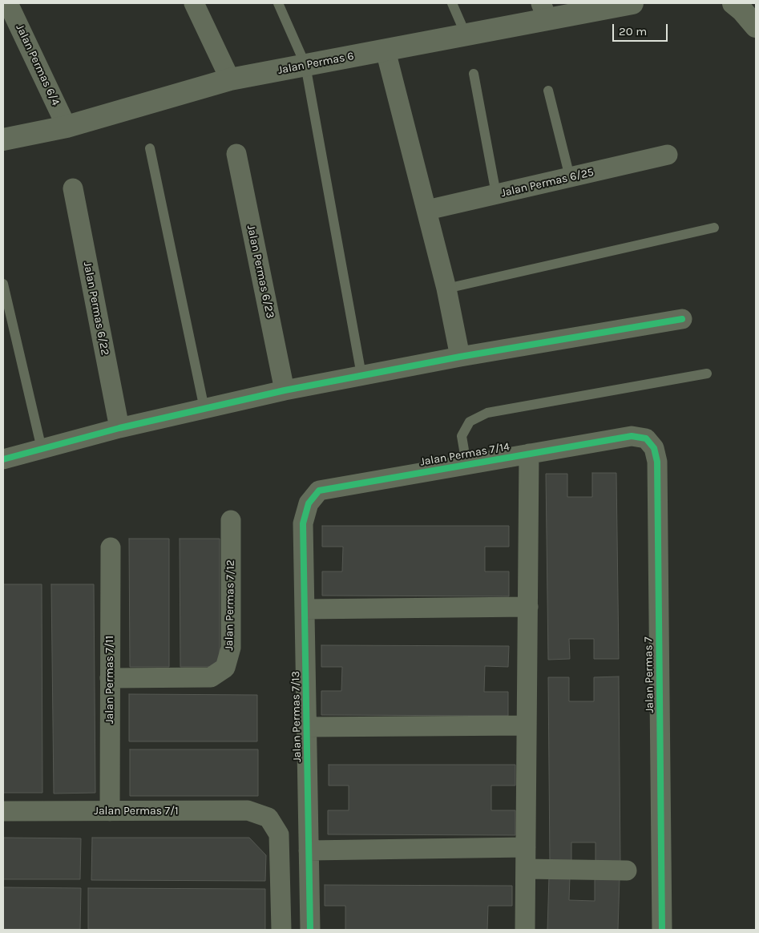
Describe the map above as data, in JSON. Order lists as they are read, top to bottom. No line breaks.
{"streets":{"street":["Jalan Permas 6","Jalan Permas 6/4","Jalan Permas 6/25","Jalan Permas 6/23","Jalan Permas 6/22","Jalan Permas 7/14","Jalan Permas 7/12","Jalan Permas 7","Jalan Permas 7/11","Jalan Permas 7/13","Jalan Permas 7/1"]},"crossings":[["Jalan Permas 6","Jalan Permas 6/4"],["Jalan Permas 7/14","Jalan Permas 7"],["Jalan Permas 7/14","Jalan Permas 7/13"],["Jalan Permas 7/12","Jalan Permas 7/11"],["Jalan Permas 7/11","Jalan Permas 7/1"]],"scale_bar":"20 m"}
